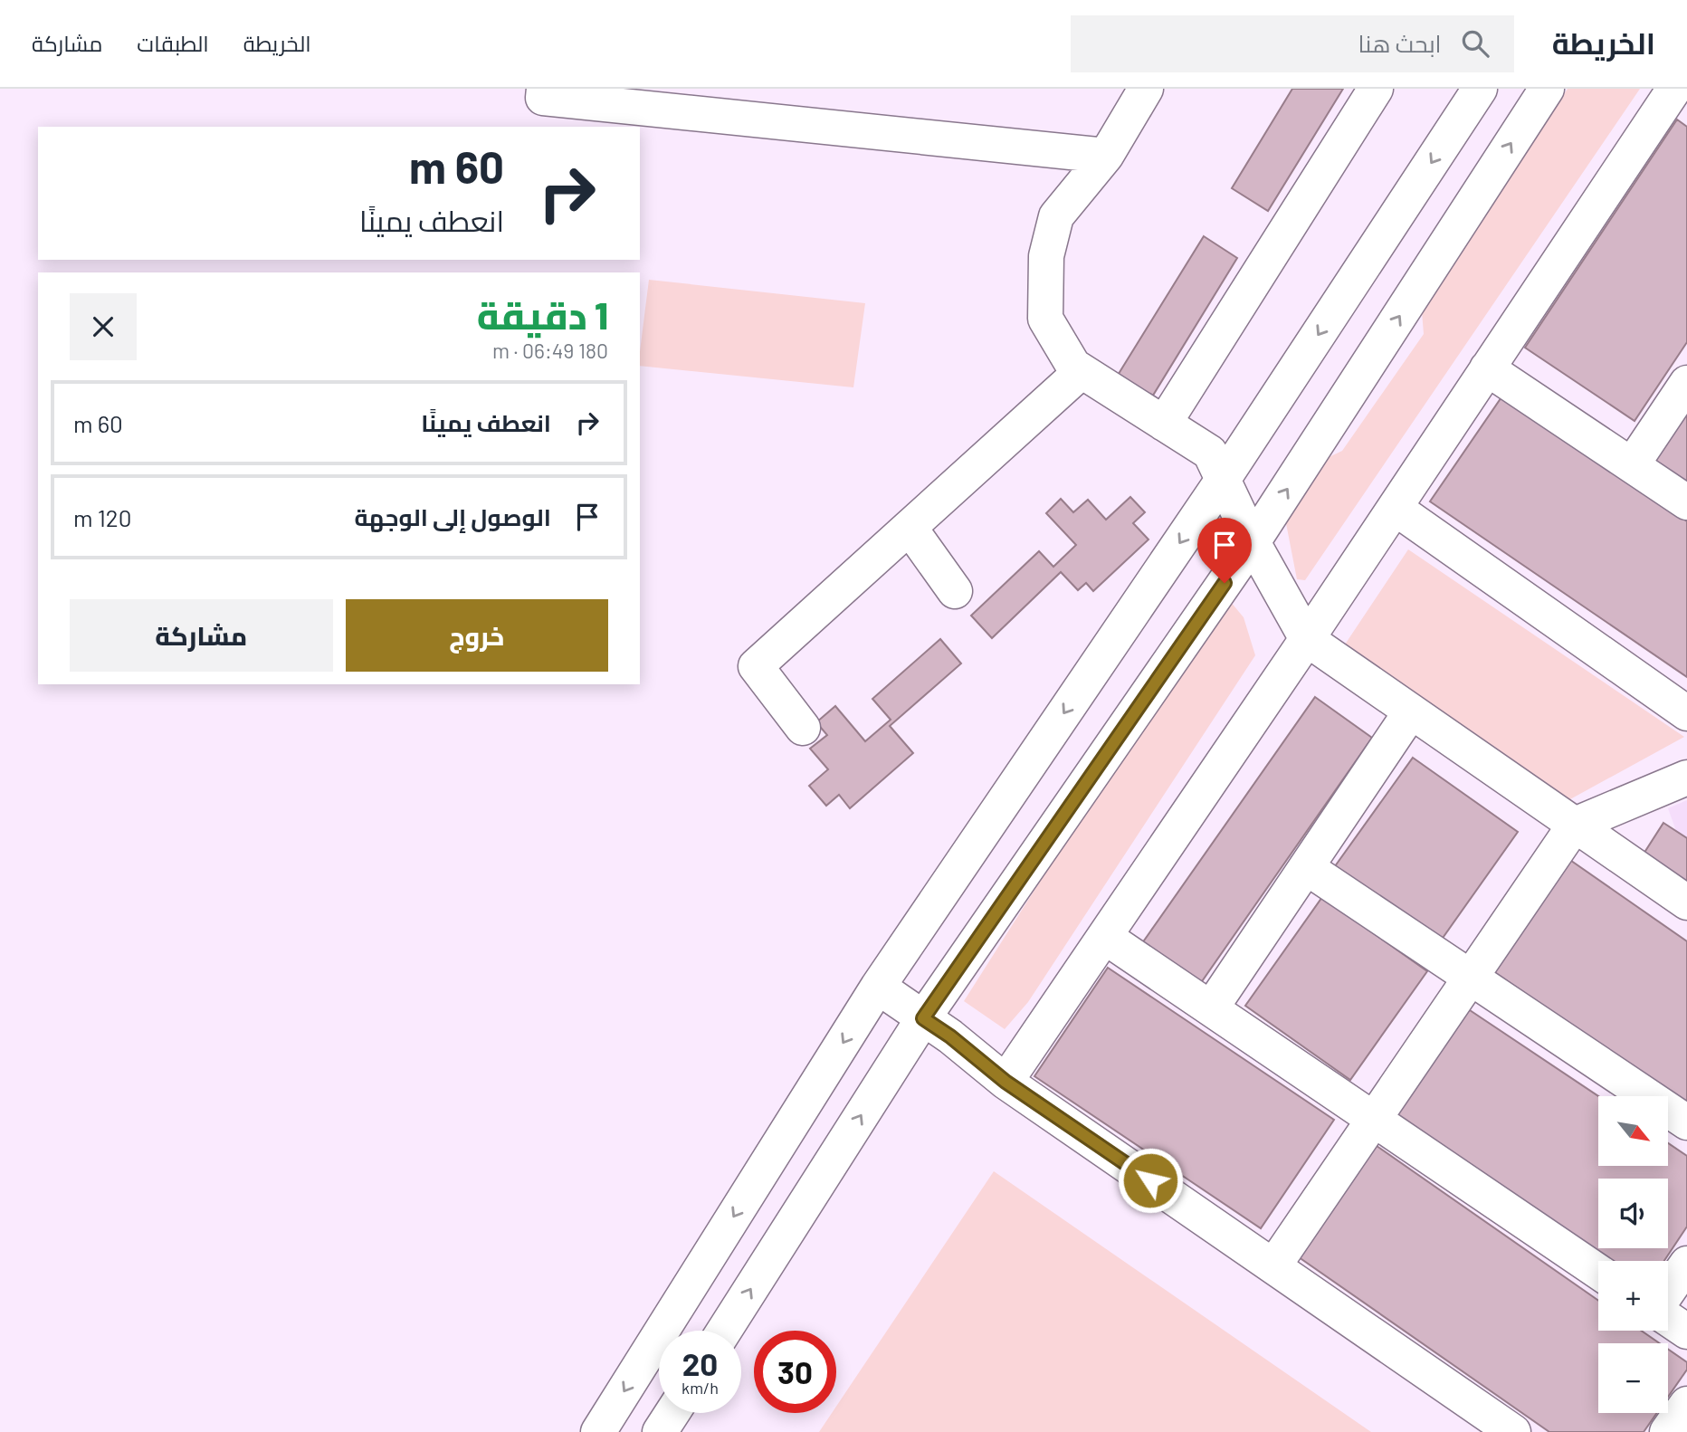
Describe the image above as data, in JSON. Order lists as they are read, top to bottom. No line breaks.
{"north":"bottom right","page":{"header":"الخريطة","search":"ابحث هنا","nav":["الخريطة","الطبقات","مشاركة"],"turn":["60 m","انعطف يمينًا"],"heading":["1 دقيقة","180 m · 06:49"],"list":[{"name":"انعطف يمينًا","value":"60 m"},{"name":"الوصول إلى الوجهة","value":"120 m"}],"buttons":["خروج","مشاركة"],"map_buttons":["+","−"],"speed":"20 km/h","limit":"30"}}
